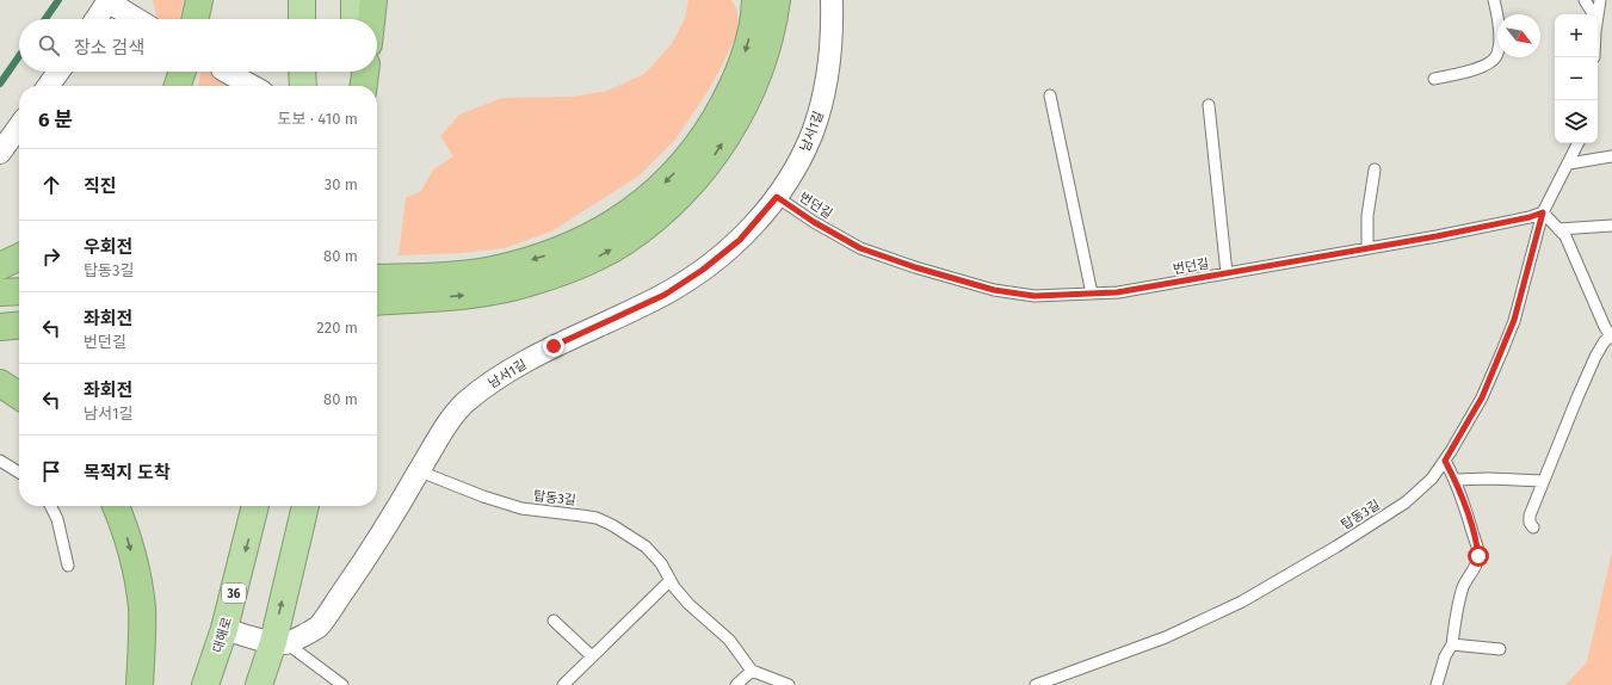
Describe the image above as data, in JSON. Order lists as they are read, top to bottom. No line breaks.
{"streets":{"highway":["36","대해로"],"street":["남서1길"],"lane":["번던길","탑동3길"]},"crossings":[["남서1길","번던길"],["남서1길","탑동3길"],["번던길","탑동3길"]],"north":"bottom right","page":{"map_buttons":["+","−"],"search":"장소 검색","heading":["6 분","도보 · 410 m"],"list":[["직진","30 m"],["우회전","탑동3길","80 m"],["좌회전","번던길","220 m"],["좌회전","남서1길","80 m"],"목적지 도착"]}}
